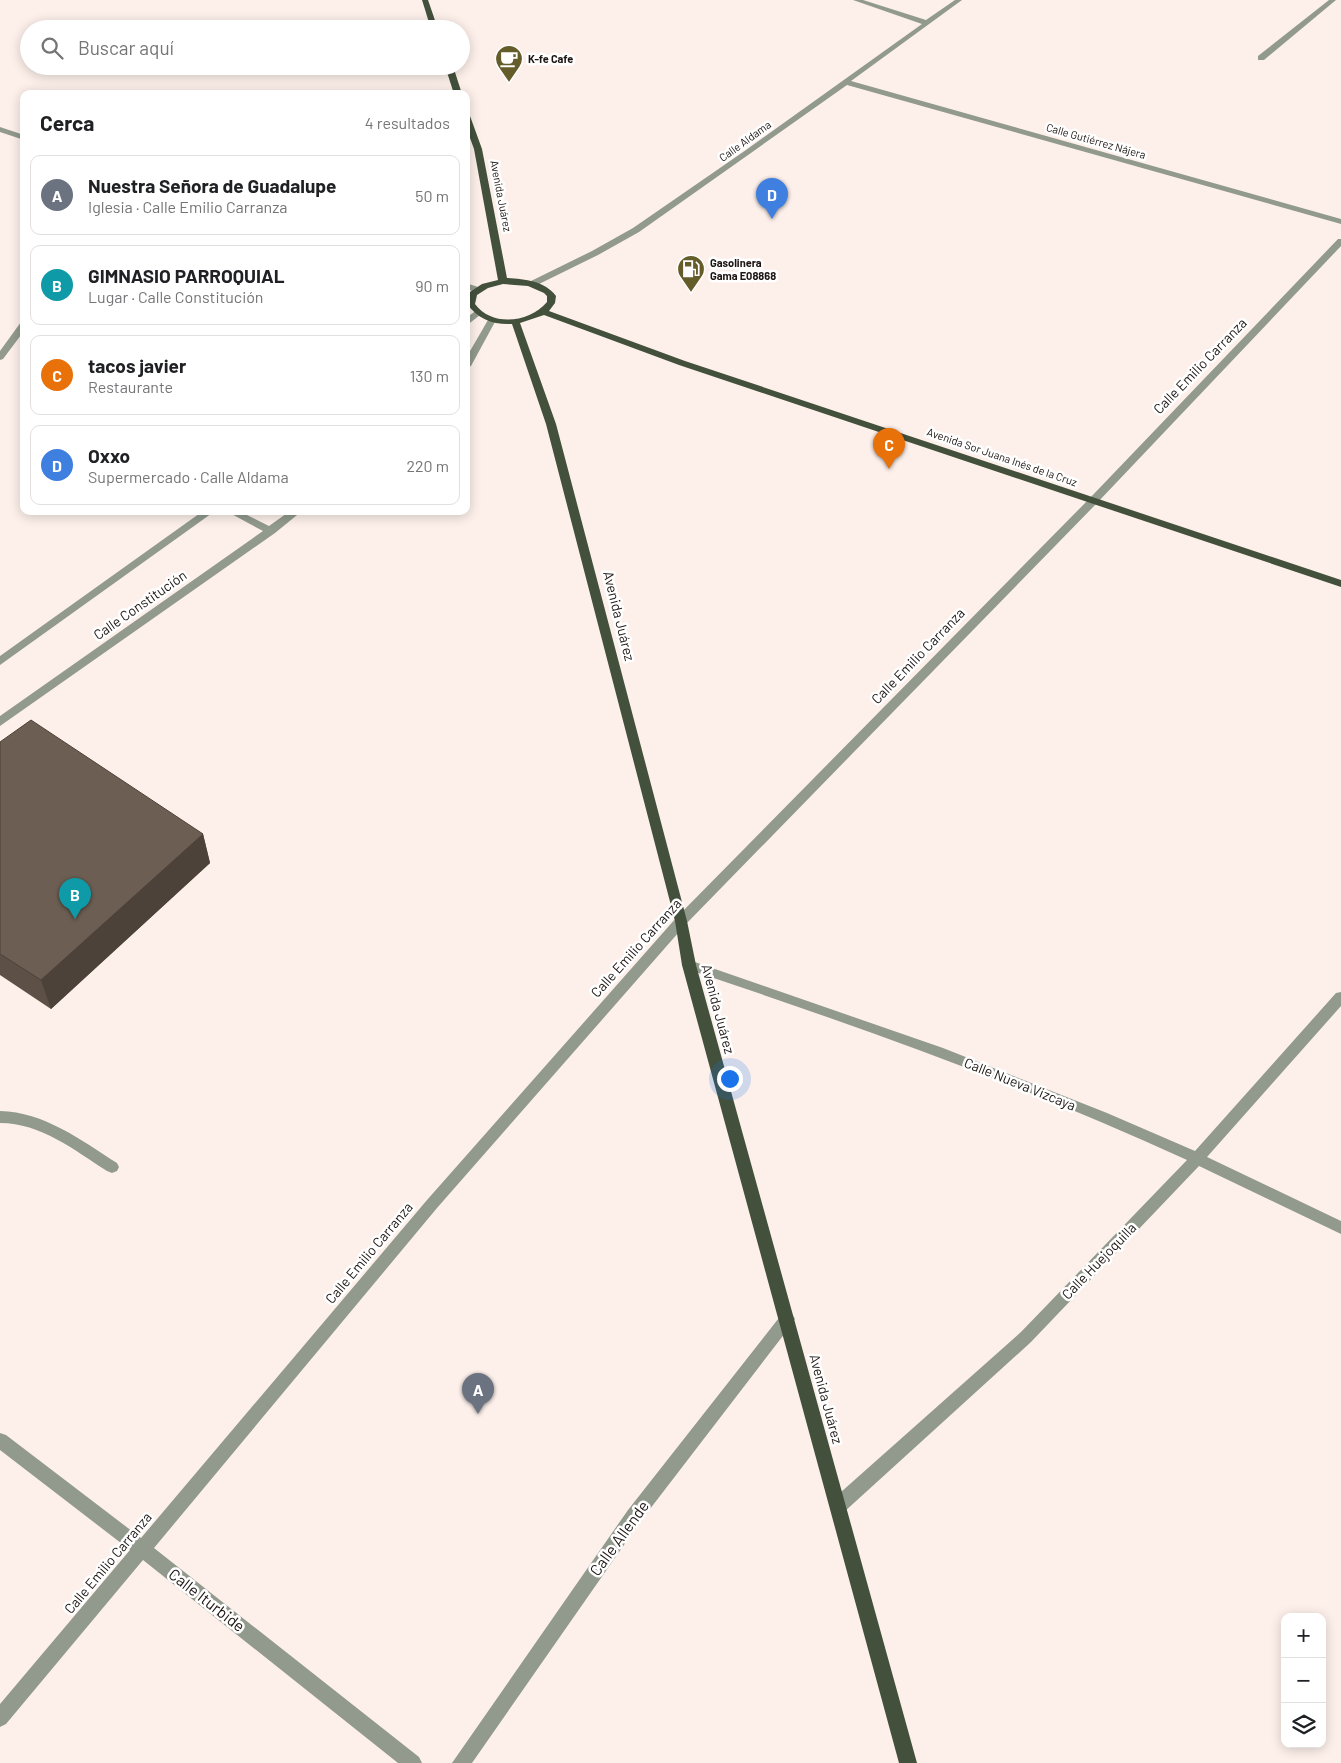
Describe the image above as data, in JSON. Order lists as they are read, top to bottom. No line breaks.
{"streets":{"main road":["Avenida Juárez","Avenida Sor Juana Inés de la Cruz"],"street":["Calle Aldama","Calle Gutiérrez Nájera","Calle Emilio Carranza","Calle Constitución","Calle Nueva Vizcaya","Calle Huejoquilla","Calle Allende","Calle Iturbide"]},"crossings":[["Calle Aldama","Calle Gutiérrez Nájera"],["Avenida Juárez","Calle Emilio Carranza"],["Avenida Juárez","Calle Nueva Vizcaya"],["Avenida Juárez","Calle Huejoquilla"],["Avenida Juárez","Calle Allende"],["Calle Emilio Carranza","Avenida Sor Juana Inés de la Cruz"],["Calle Emilio Carranza","Calle Iturbide"],["Calle Nueva Vizcaya","Calle Huejoquilla"]],"places":{"cafe":["K-fe Cafe"],"fuel station":["Gasolinera Gama E08868"]},"page":{"search":"Buscar aquí","heading":["Cerca","4 resultados"],"list":[{"mark":"A","name":"Nuestra Señora de Guadalupe","note":"Iglesia · Calle Emilio Carranza","value":"50 m"},{"mark":"B","name":"GIMNASIO PARROQUIAL","note":"Lugar · Calle Constitución","value":"90 m"},{"mark":"C","name":"tacos javier","note":"Restaurante","value":"130 m"},{"mark":"D","name":"Oxxo","note":"Supermercado · Calle Aldama","value":"220 m"}],"pins":["D","C","B","A"],"map_buttons":["+","−"]}}
